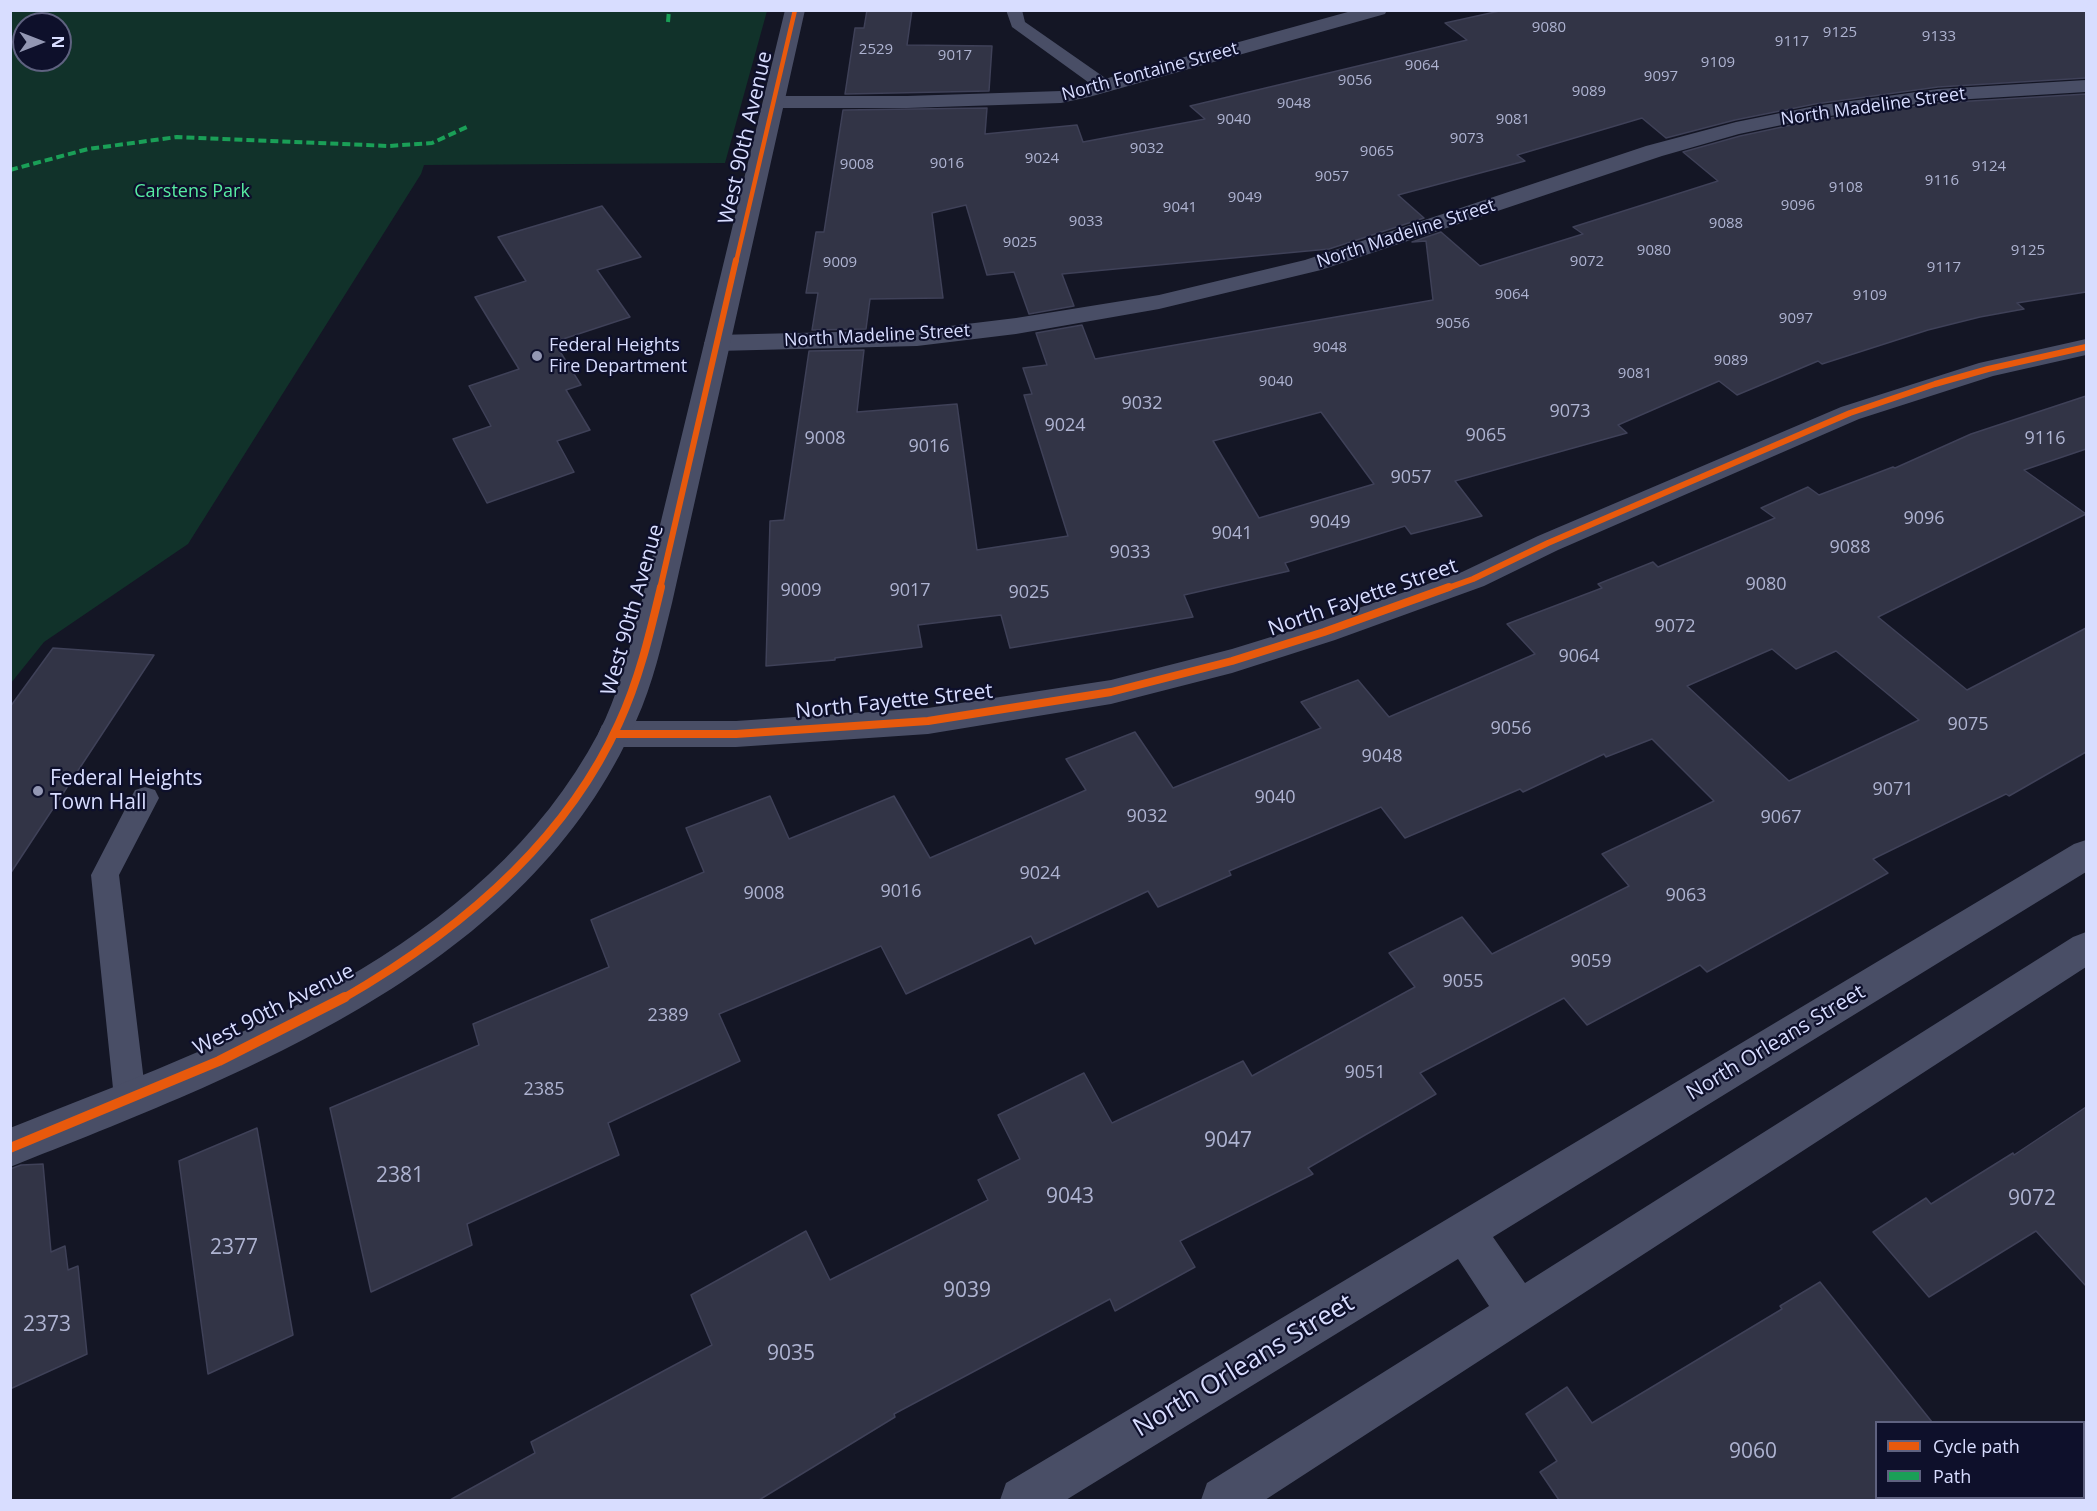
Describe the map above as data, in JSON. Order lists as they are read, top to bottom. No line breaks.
{"streets":{"street":["North Fontaine Street","North Madeline Street","West 90th Avenue","North Fayette Street","North Orleans Street"]},"crossings":[["North Fontaine Street","West 90th Avenue"],["North Madeline Street","West 90th Avenue"],["West 90th Avenue","North Fayette Street"]],"parks":["Carstens Park"],"places":["Federal Heights Fire Department","Federal Heights Town Hall"],"house_numbers":["9080","9125","9133","9117","2529","9017","9109","9064","9097","9056","9089","9048","9040","9081","9073","9032","9065","9024","9016","9008","9124","9057","9116","9108","9049","9096","9041","9033","9088","9025","9080","9125","9072","9009","9117","9064","9109","9097","9056","9048","9089","9081","9040","9032","9073","9024","9065","9008","9116","9016","9057","9096","9049","9041","9088","9033","9080","9009","9017","9025","9072","9064","9075","9056","9048","9071","9040","9032","9067","9024","9016","9008","9063","9059","9055","2389","9051","2385","9047","2381","9043","9072","2377","9039","2373","9035","9060"],"legend":["Cycle path","Path"],"north":"right"}
